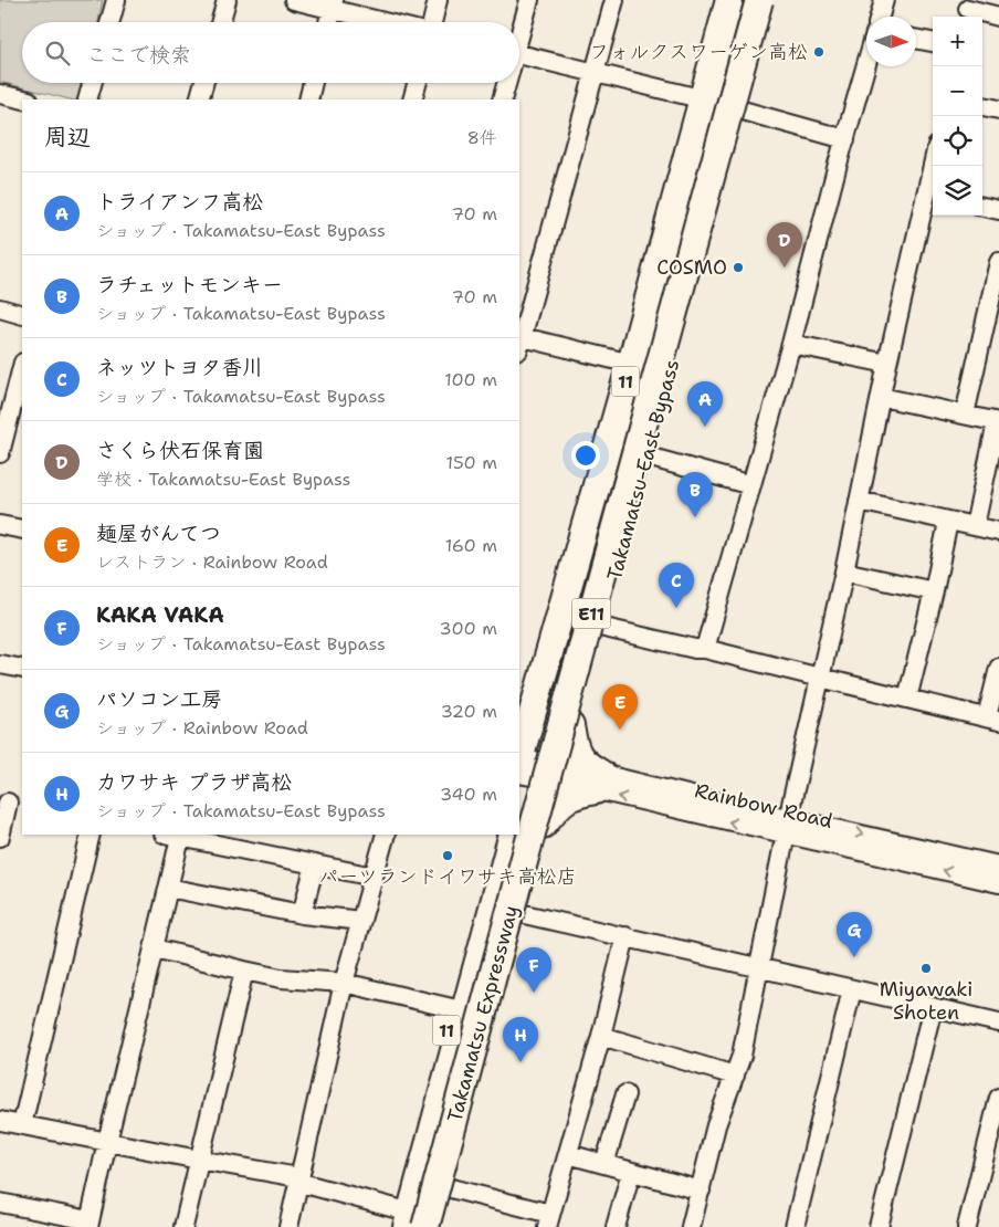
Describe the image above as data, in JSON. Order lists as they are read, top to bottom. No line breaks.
{"streets":{"highway":["11","Takamatsu-East Bypass","E11","Takamatsu Expressway"],"street":["Rainbow Road"]},"crossings":[["11","Takamatsu Expressway"],["Takamatsu-East Bypass","Rainbow Road"]],"places":["フォルクスワーゲン高松","COSMO","パーツランドイワサキ高松店","Miyawaki Shoten"],"north":"right","page":{"map_buttons":["+","−"],"search":"ここで検索","heading":["周辺","8件"],"list":[{"mark":"A","name":"トライアンフ高松","note":"ショップ · Takamatsu-East Bypass","value":"70 m"},{"mark":"B","name":"ラチェットモンキー","note":"ショップ · Takamatsu-East Bypass","value":"70 m"},{"mark":"C","name":"ネッツトヨタ香川","note":"ショップ · Takamatsu-East Bypass","value":"100 m"},{"mark":"D","name":"さくら伏石保育園","note":"学校 · Takamatsu-East Bypass","value":"150 m"},{"mark":"E","name":"麺屋がんてつ","note":"レストラン · Rainbow Road","value":"160 m"},{"mark":"F","name":"KAKA VAKA","note":"ショップ · Takamatsu-East Bypass","value":"300 m"},{"mark":"G","name":"パソコン工房","note":"ショップ · Rainbow Road","value":"320 m"},{"mark":"H","name":"カワサキ プラザ高松","note":"ショップ · Takamatsu-East Bypass","value":"340 m"}],"pins":["D","A","B","C","E","G","F","H"]}}
